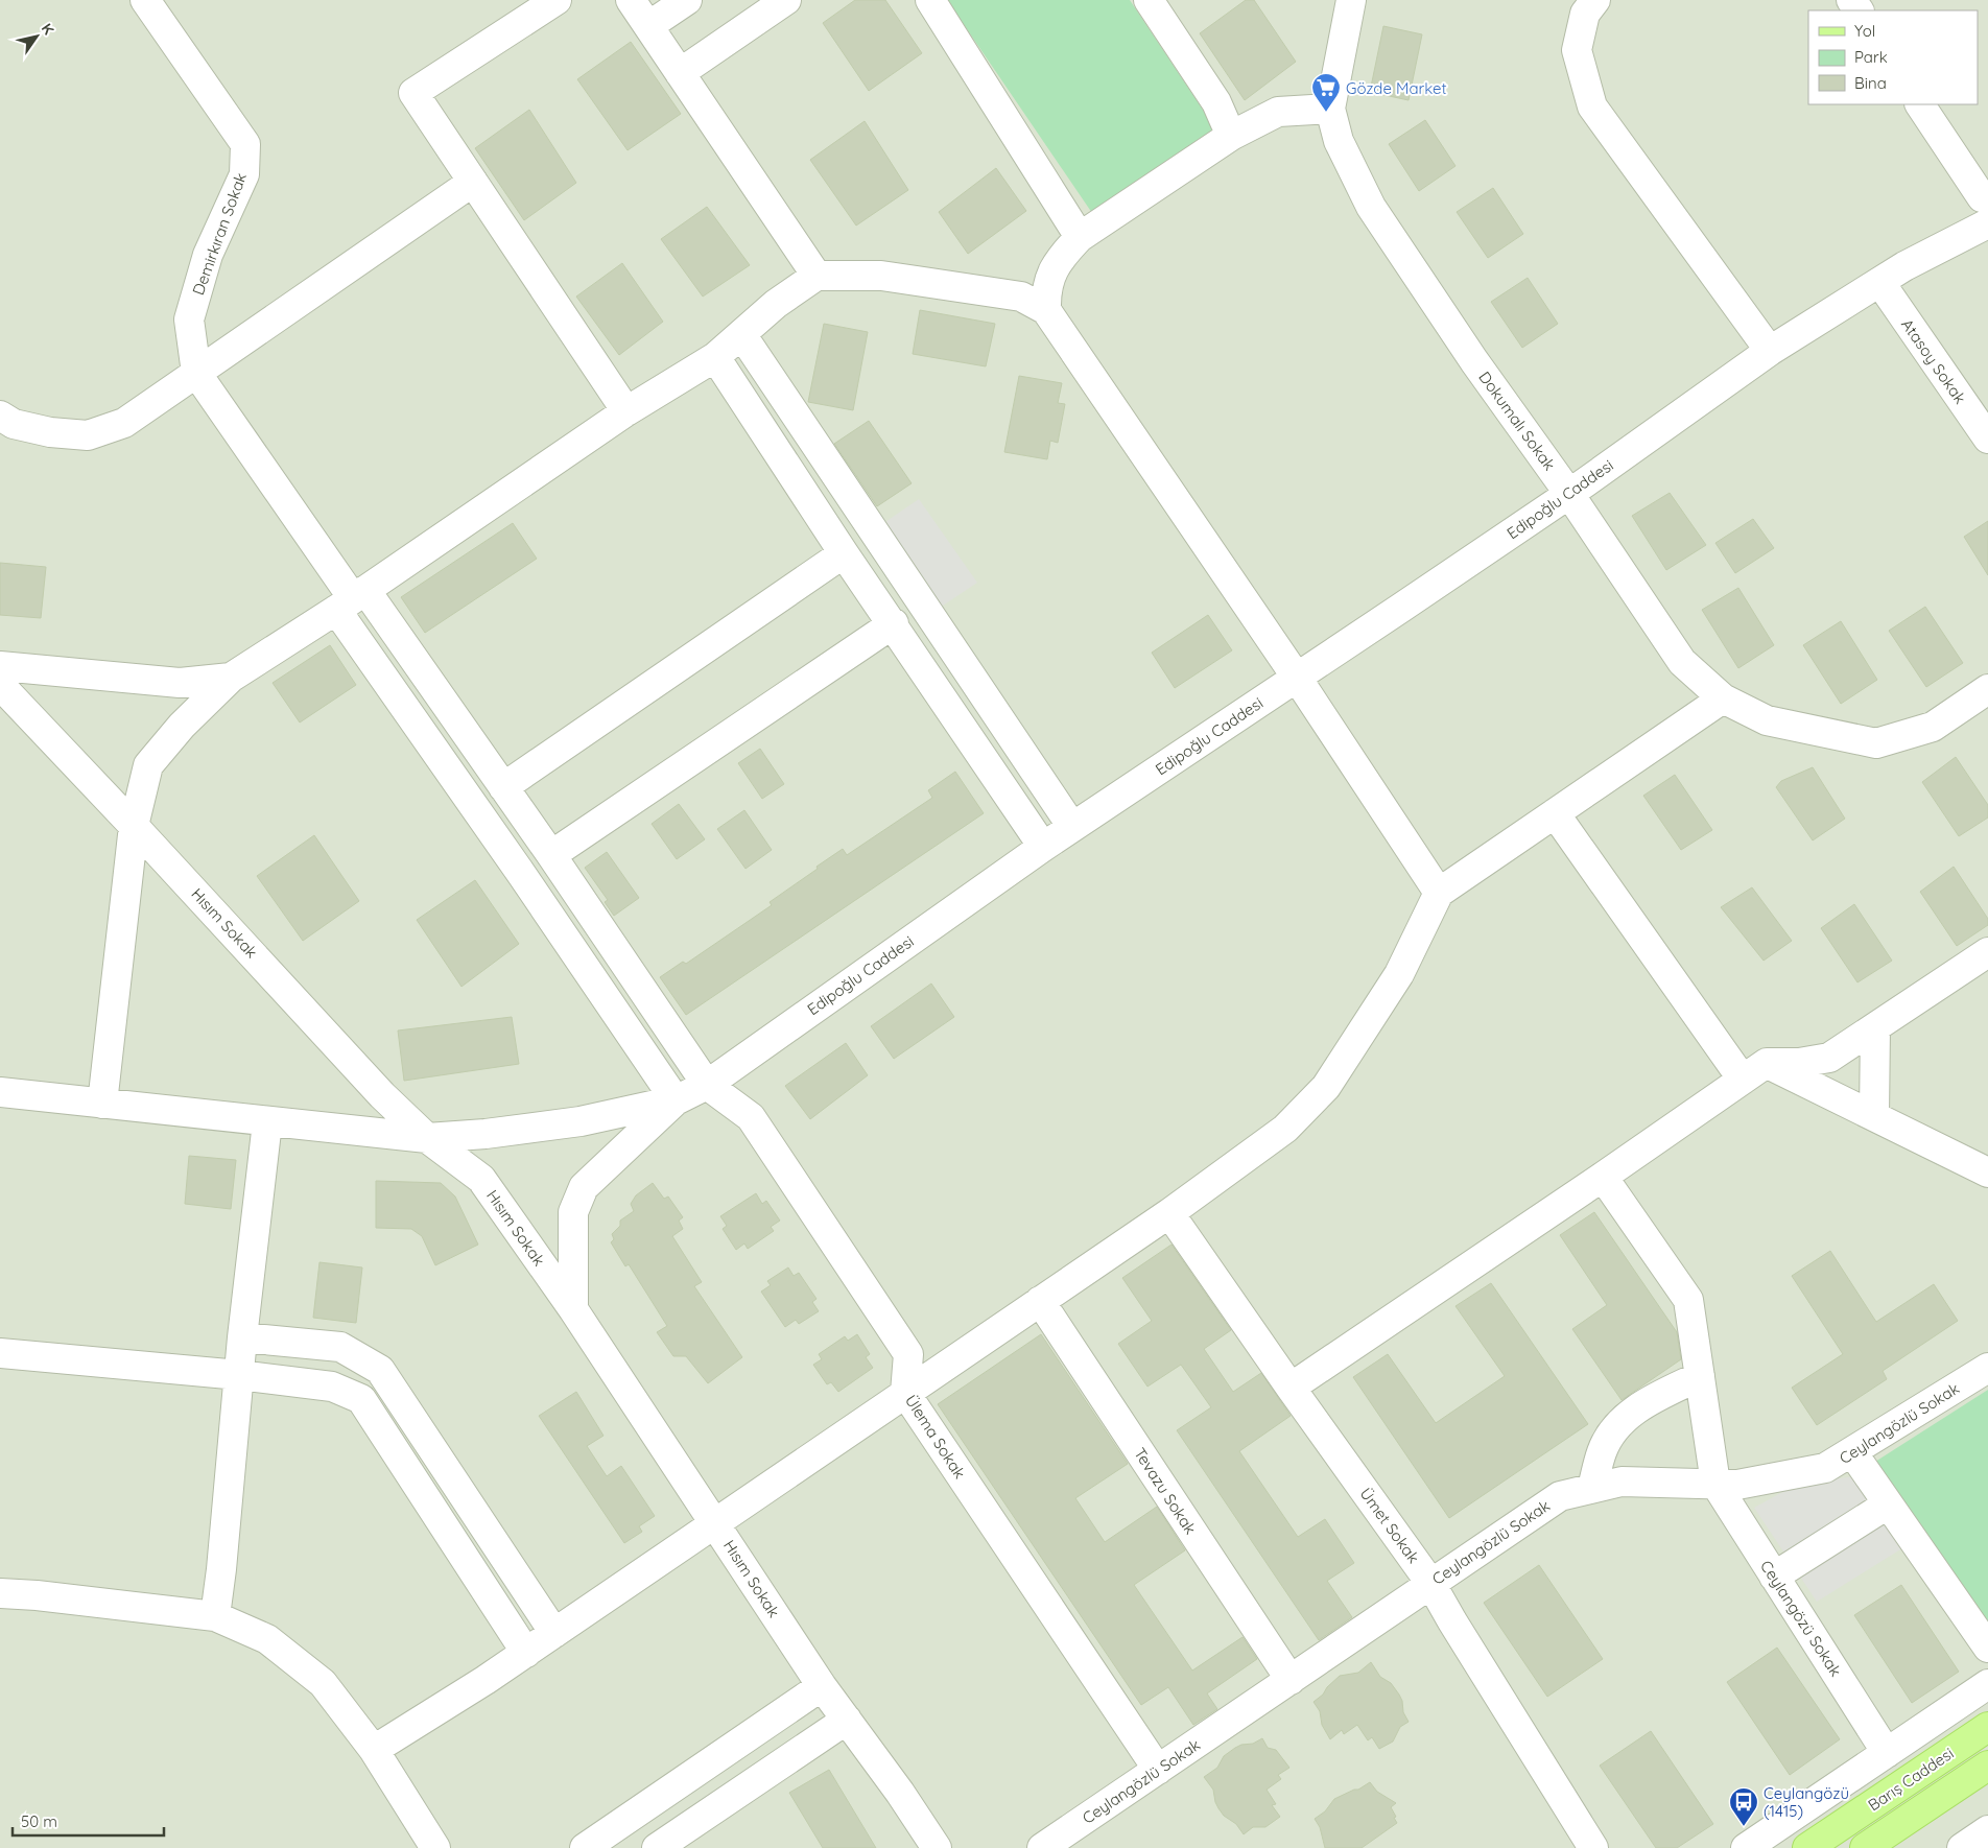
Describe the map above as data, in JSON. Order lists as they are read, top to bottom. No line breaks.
{"streets":{"main road":["Barış Caddesi"],"street":["Demirkıran Sokak","Atasoy Sokak","Dokumalı Sokak","Edipoğlu Caddesi","Hısım Sokak","Ceylangözlü Sokak","Ülema Sokak","Tevazu Sokak","Ümet Sokak","Ceylangözü Sokak"]},"crossings":[["Atasoy Sokak","Edipoğlu Caddesi"],["Dokumalı Sokak","Edipoğlu Caddesi"],["Edipoğlu Caddesi","Hısım Sokak"],["Edipoğlu Caddesi","Ülema Sokak"],["Ceylangözlü Sokak","Ülema Sokak"],["Ceylangözlü Sokak","Tevazu Sokak"],["Ceylangözlü Sokak","Ümet Sokak"],["Ceylangözlü Sokak","Ceylangözü Sokak"]],"places":{"supermarket":["Gözde Market"],"bus stop":["Ceylangözü (1415)"]},"legend":["Yol","Park","Bina"],"scale_bar":"50 m","north":"top right"}
